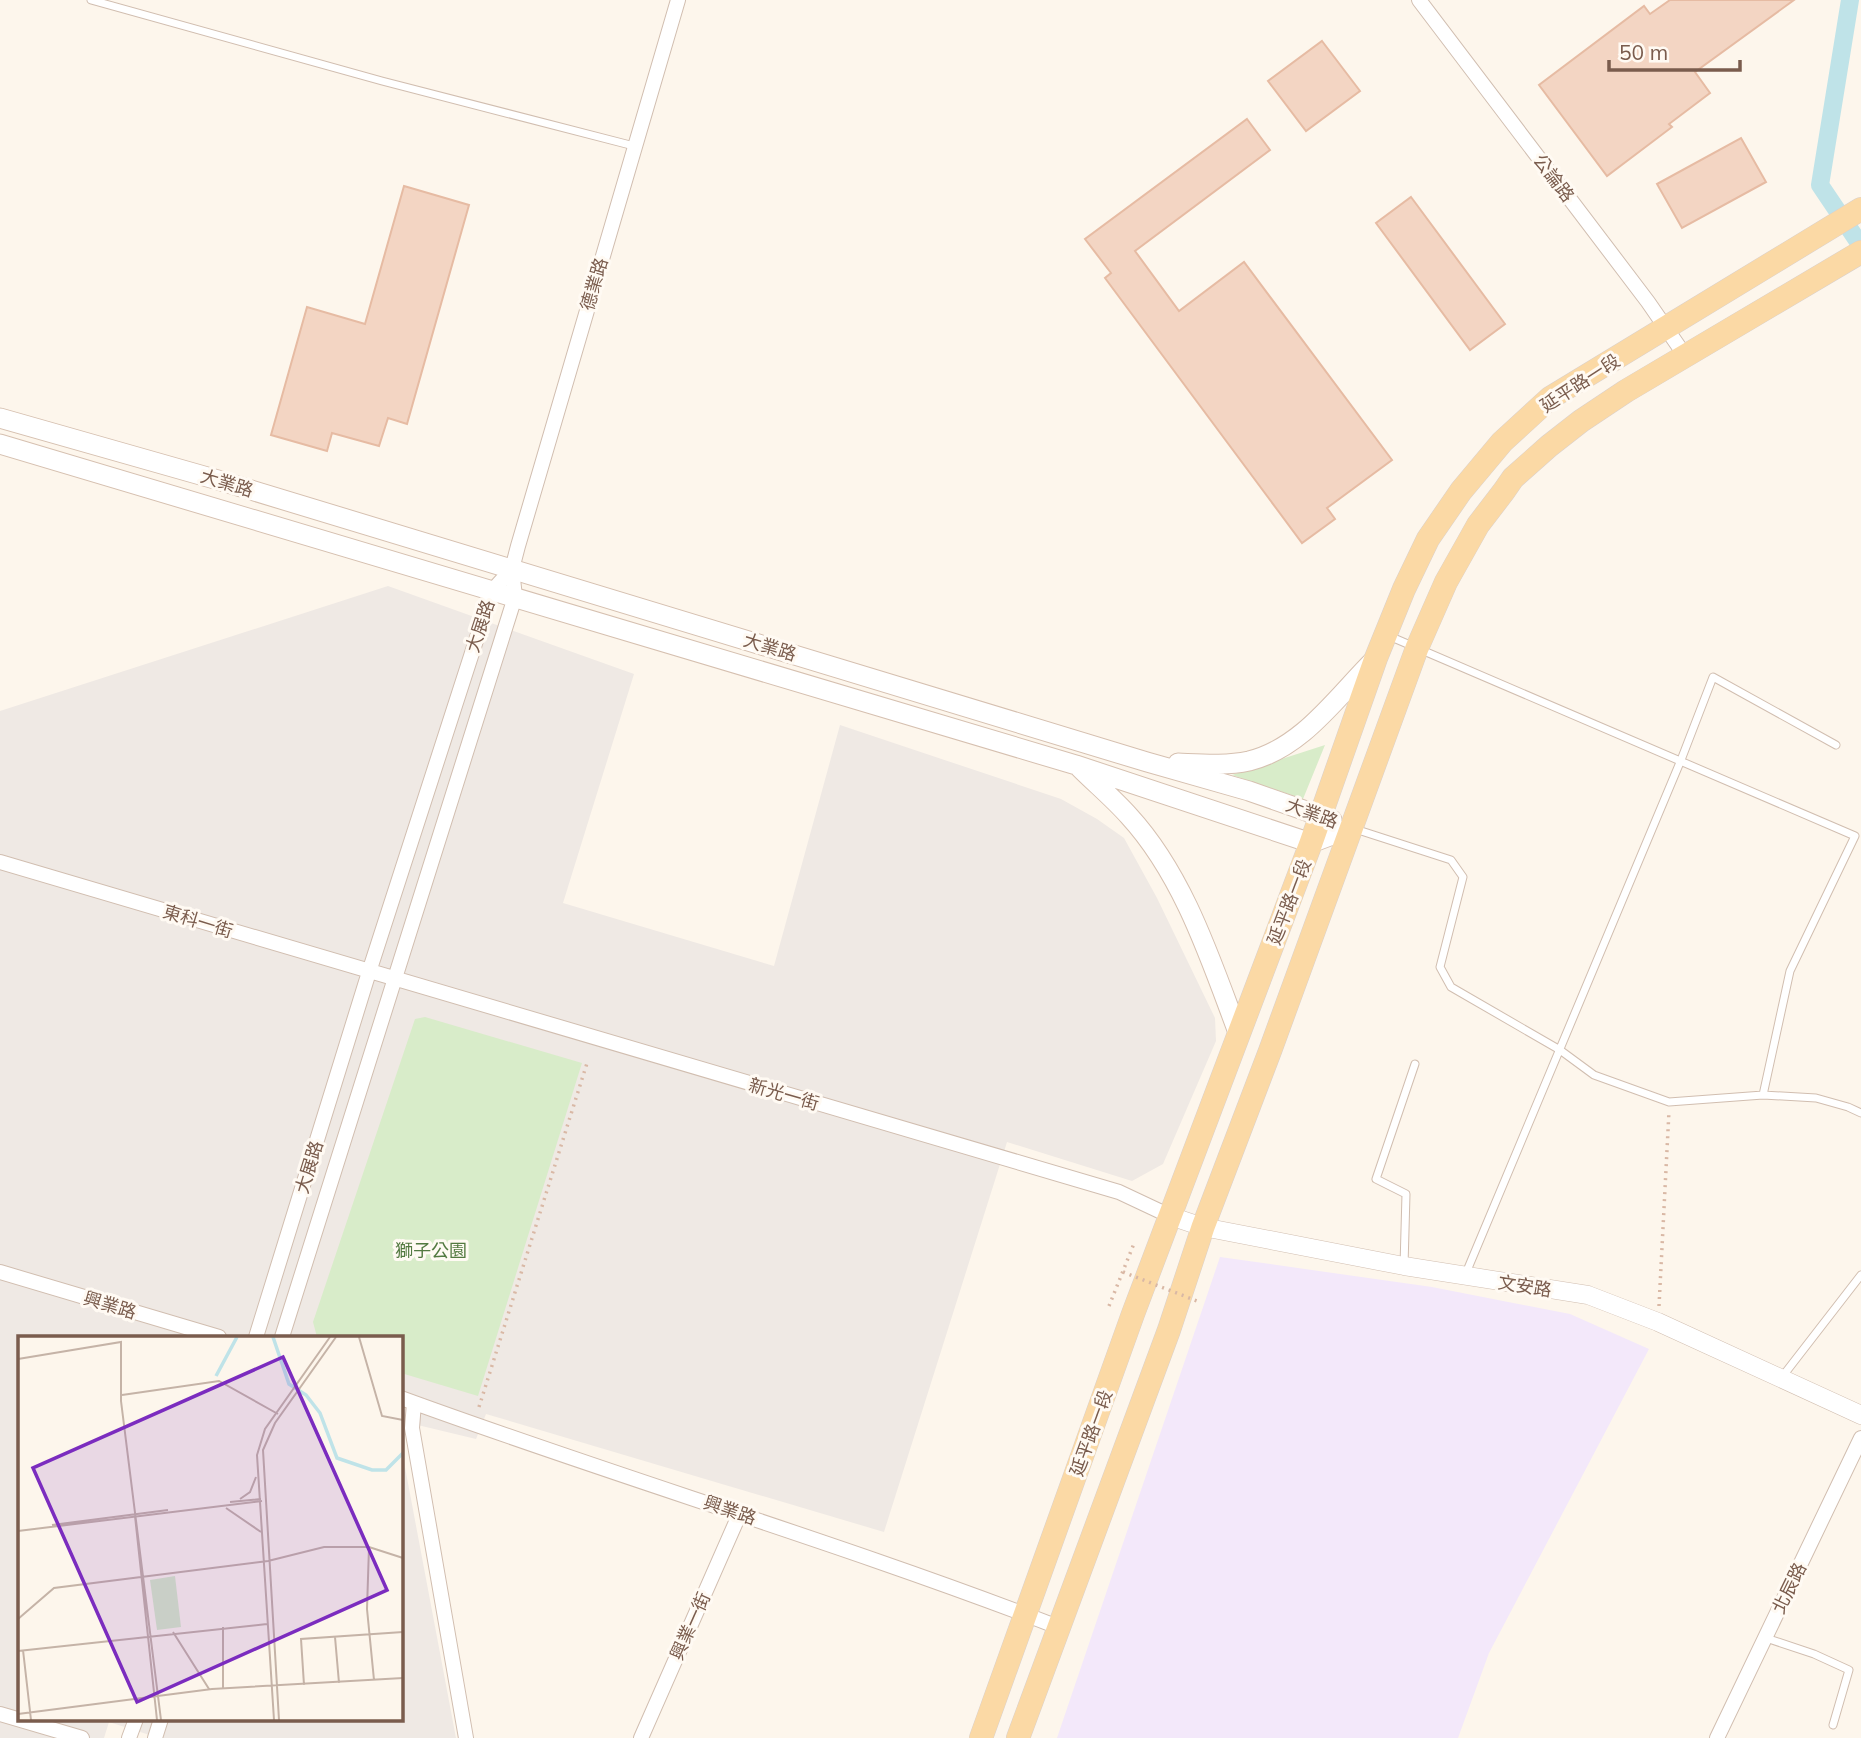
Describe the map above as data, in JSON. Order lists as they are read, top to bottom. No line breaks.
{"streets":{"main road":["延平路一段","大業路"],"street":["公論路","德業路","大展路","東科一街","新光一街","文安路","興業路","北辰路","興業一街"]},"crossings":[["公論路","延平路一段"],["德業路","大業路"],["德業路","大展路"],["延平路一段","大業路"],["延平路一段","新光一街"],["延平路一段","文安路"],["延平路一段","興業路"],["大業路","大展路"],["大展路","東科一街"],["大展路","新光一街"],["東科一街","新光一街"],["新光一街","文安路"],["興業路","興業一街"]],"parks":["獅子公園"],"scale_bar":"50 m"}
